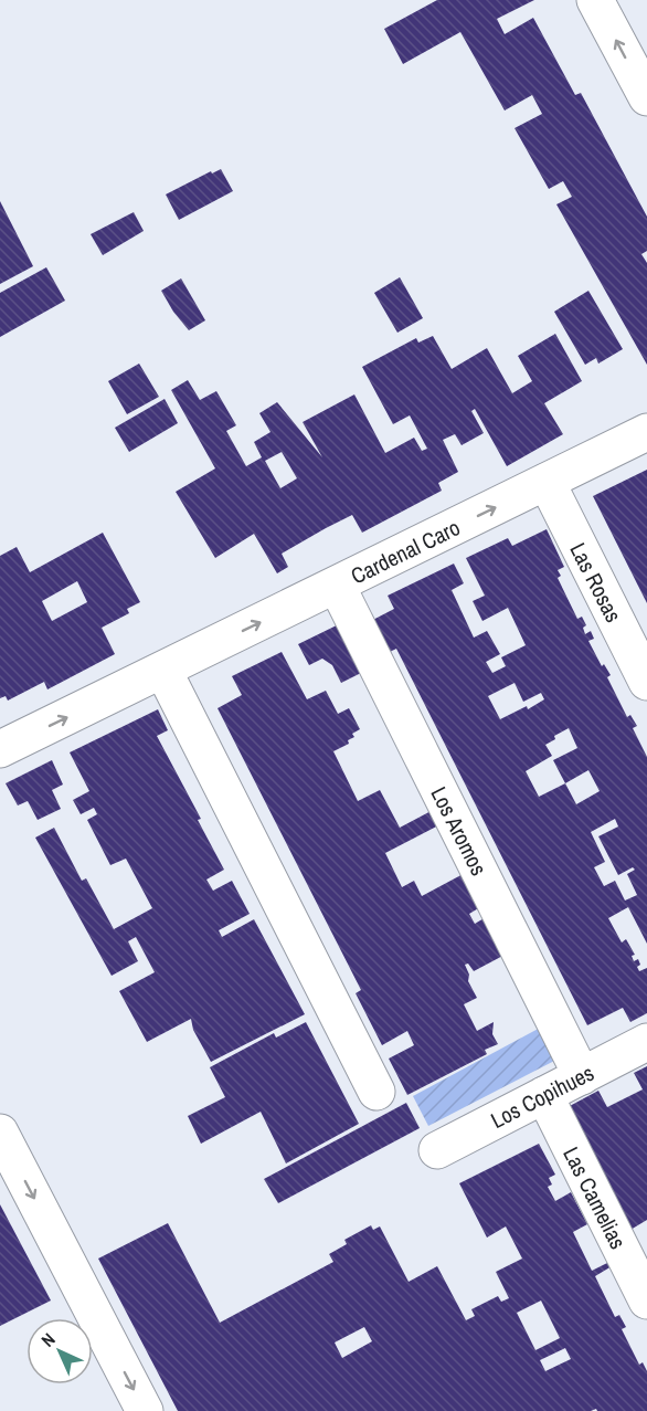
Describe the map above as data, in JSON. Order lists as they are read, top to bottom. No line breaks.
{"streets":{"street":["Cardenal Caro","Las Rosas","Los Aromos","Los Copihues","Las Camelias"]},"crossings":[["Cardenal Caro","Las Rosas"],["Cardenal Caro","Los Aromos"],["Los Aromos","Los Copihues"],["Los Copihues","Las Camelias"]],"one_way":["Cardenal Caro"],"north":"top left"}
